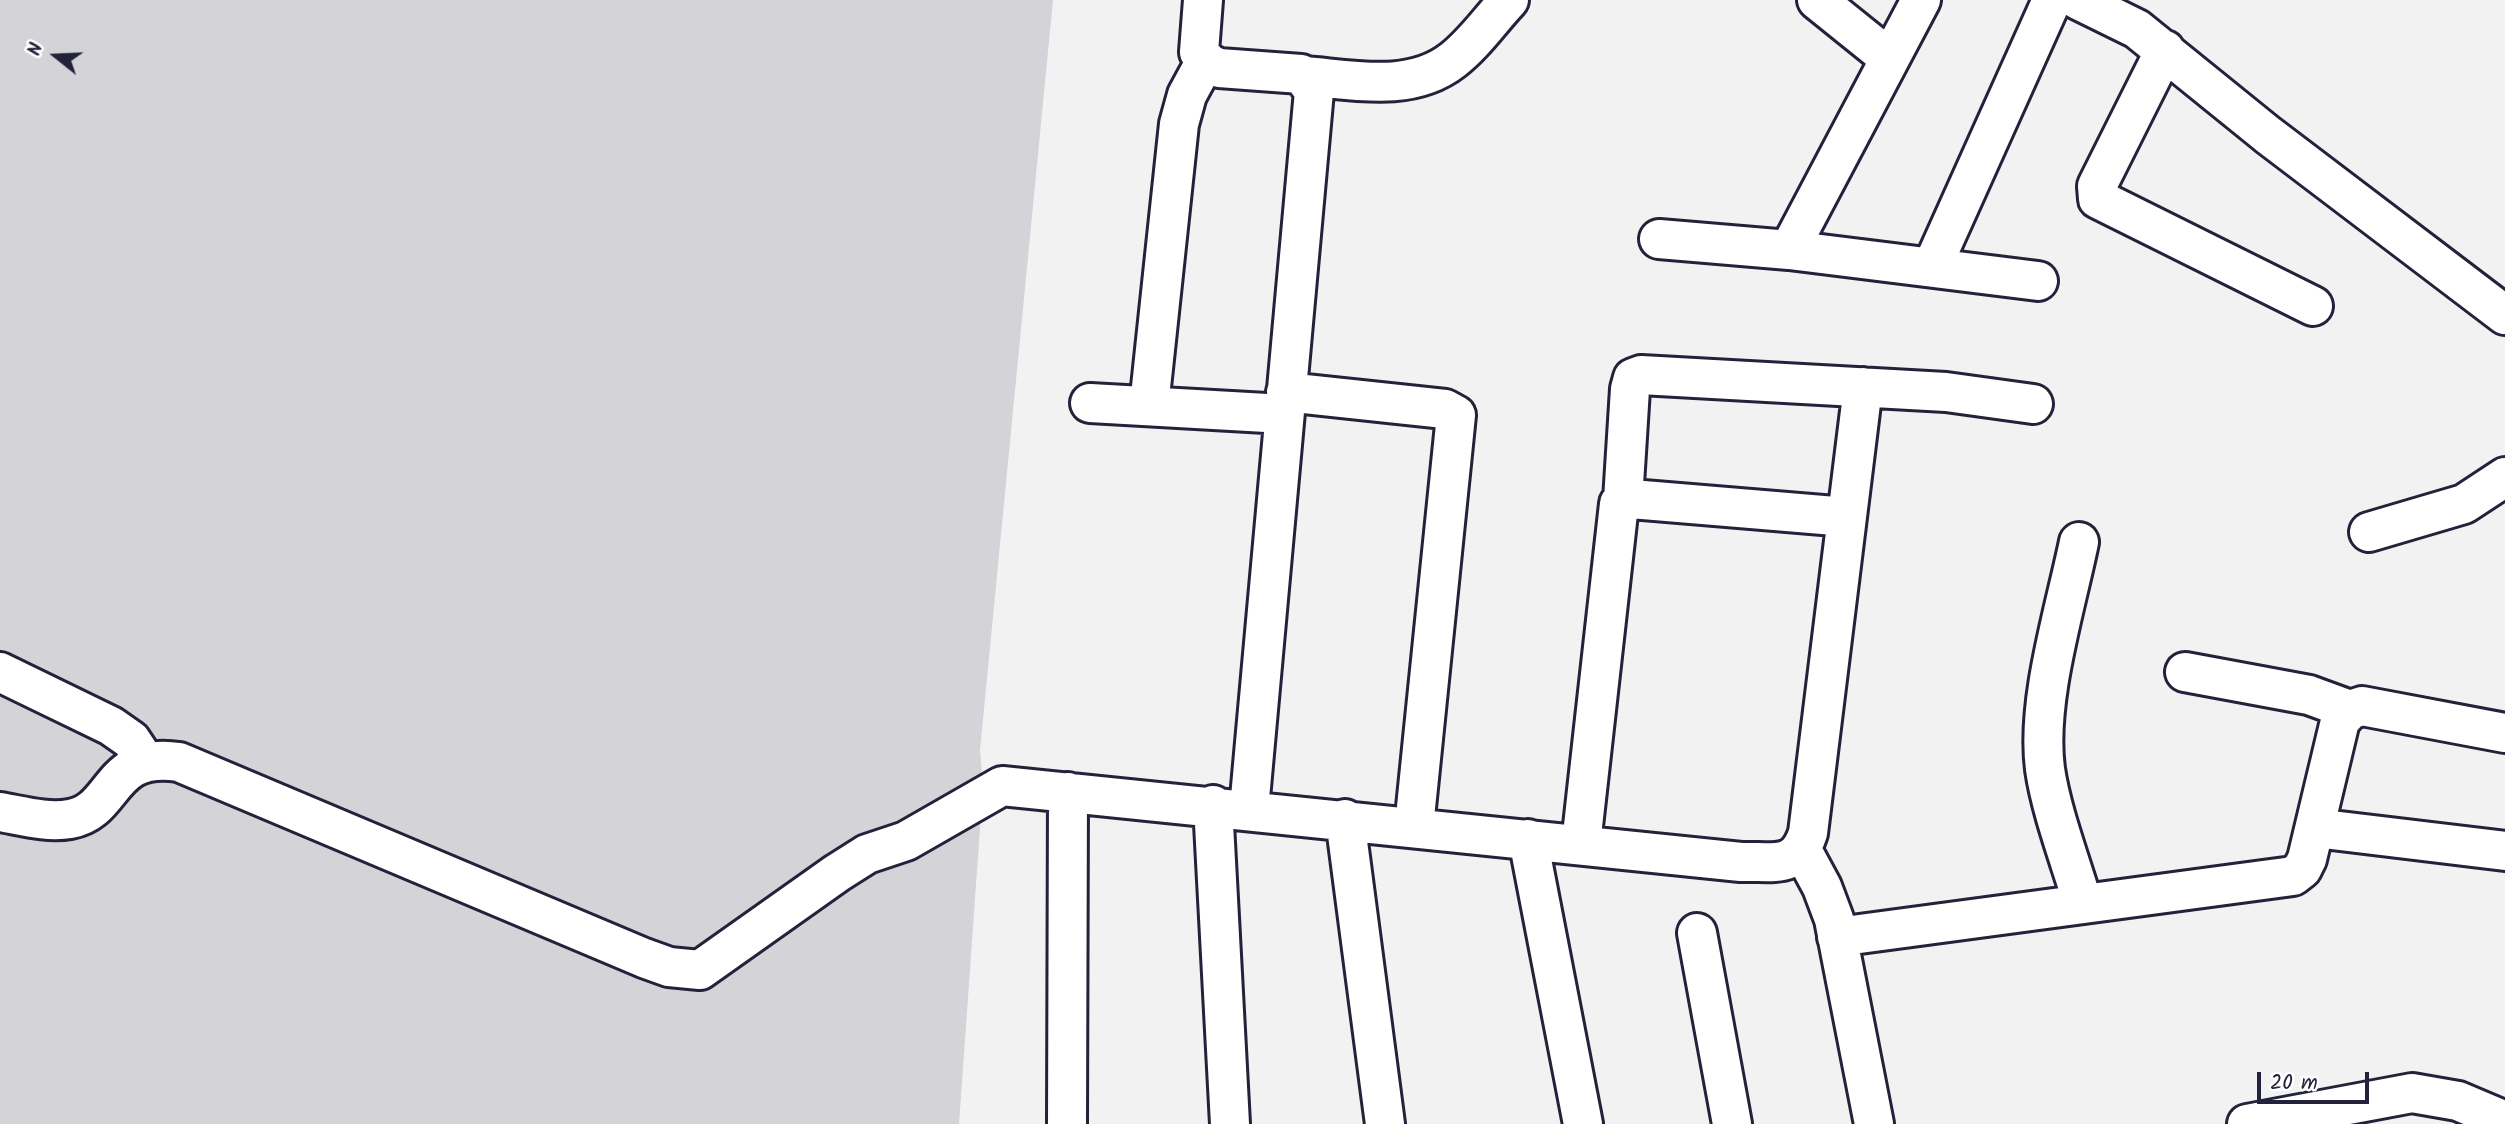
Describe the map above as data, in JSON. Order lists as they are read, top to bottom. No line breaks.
{"scale_bar":"20 m","north":"left"}
